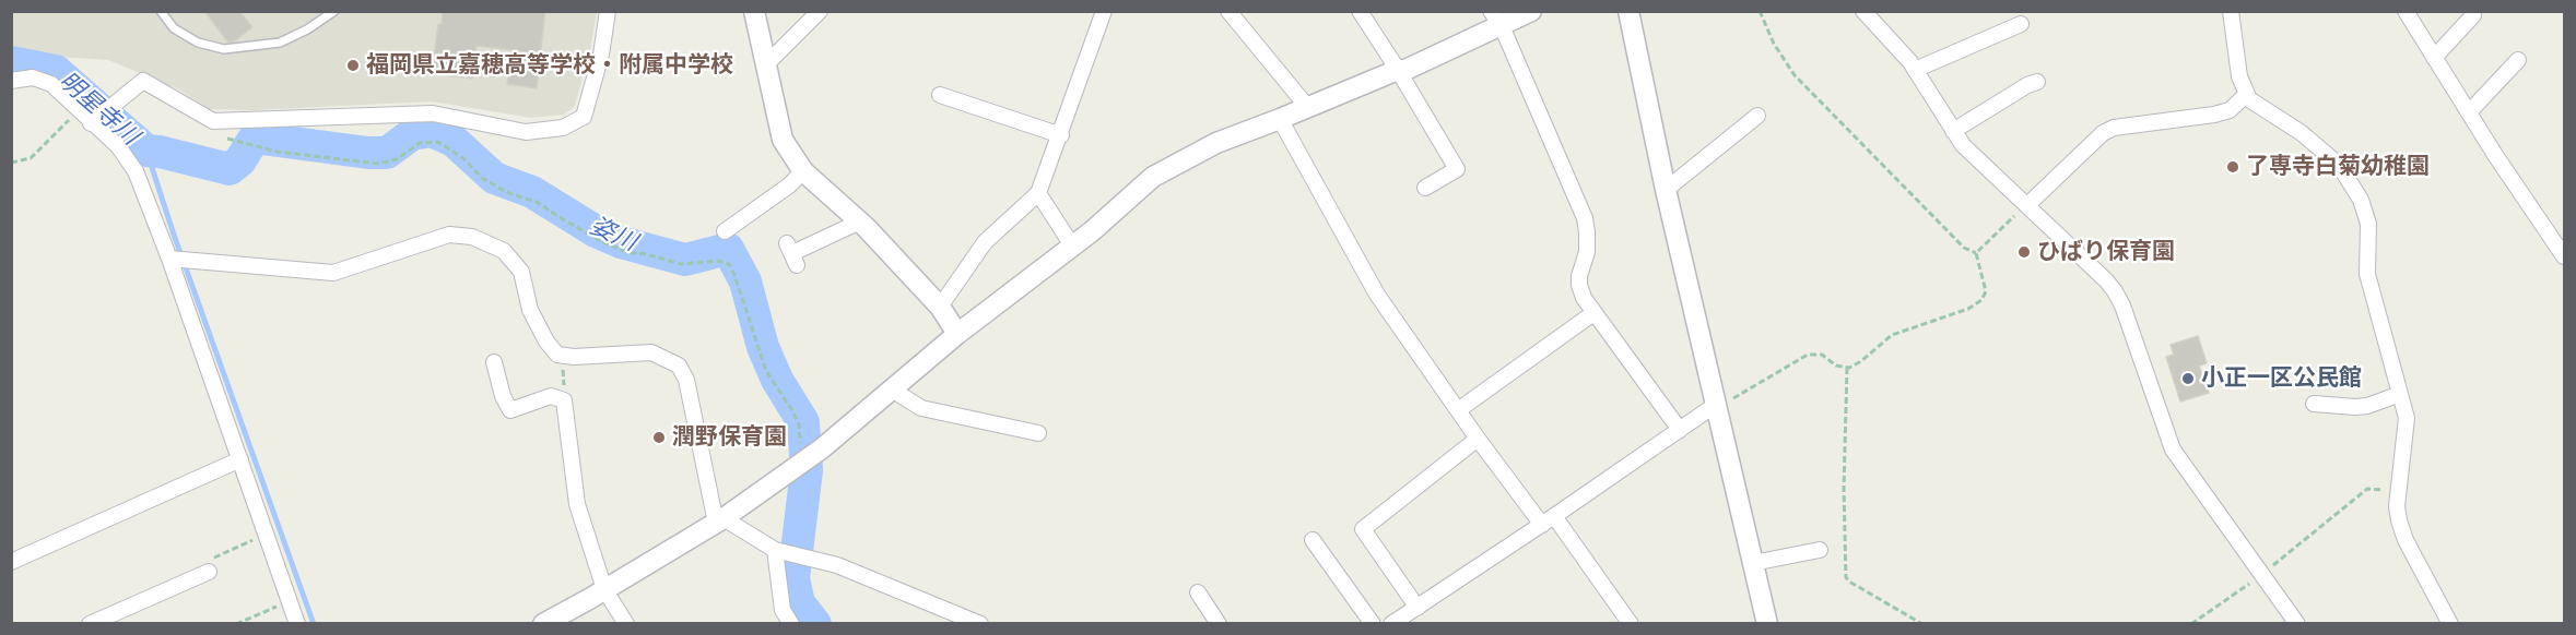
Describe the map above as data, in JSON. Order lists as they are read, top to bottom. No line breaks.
{"water":["明星寺川","姿川"],"places":["福岡県立嘉穂高等学校・附属中学校","了専寺白菊幼稚園","ひばり保育園","小正一区公民館","潤野保育園"]}
